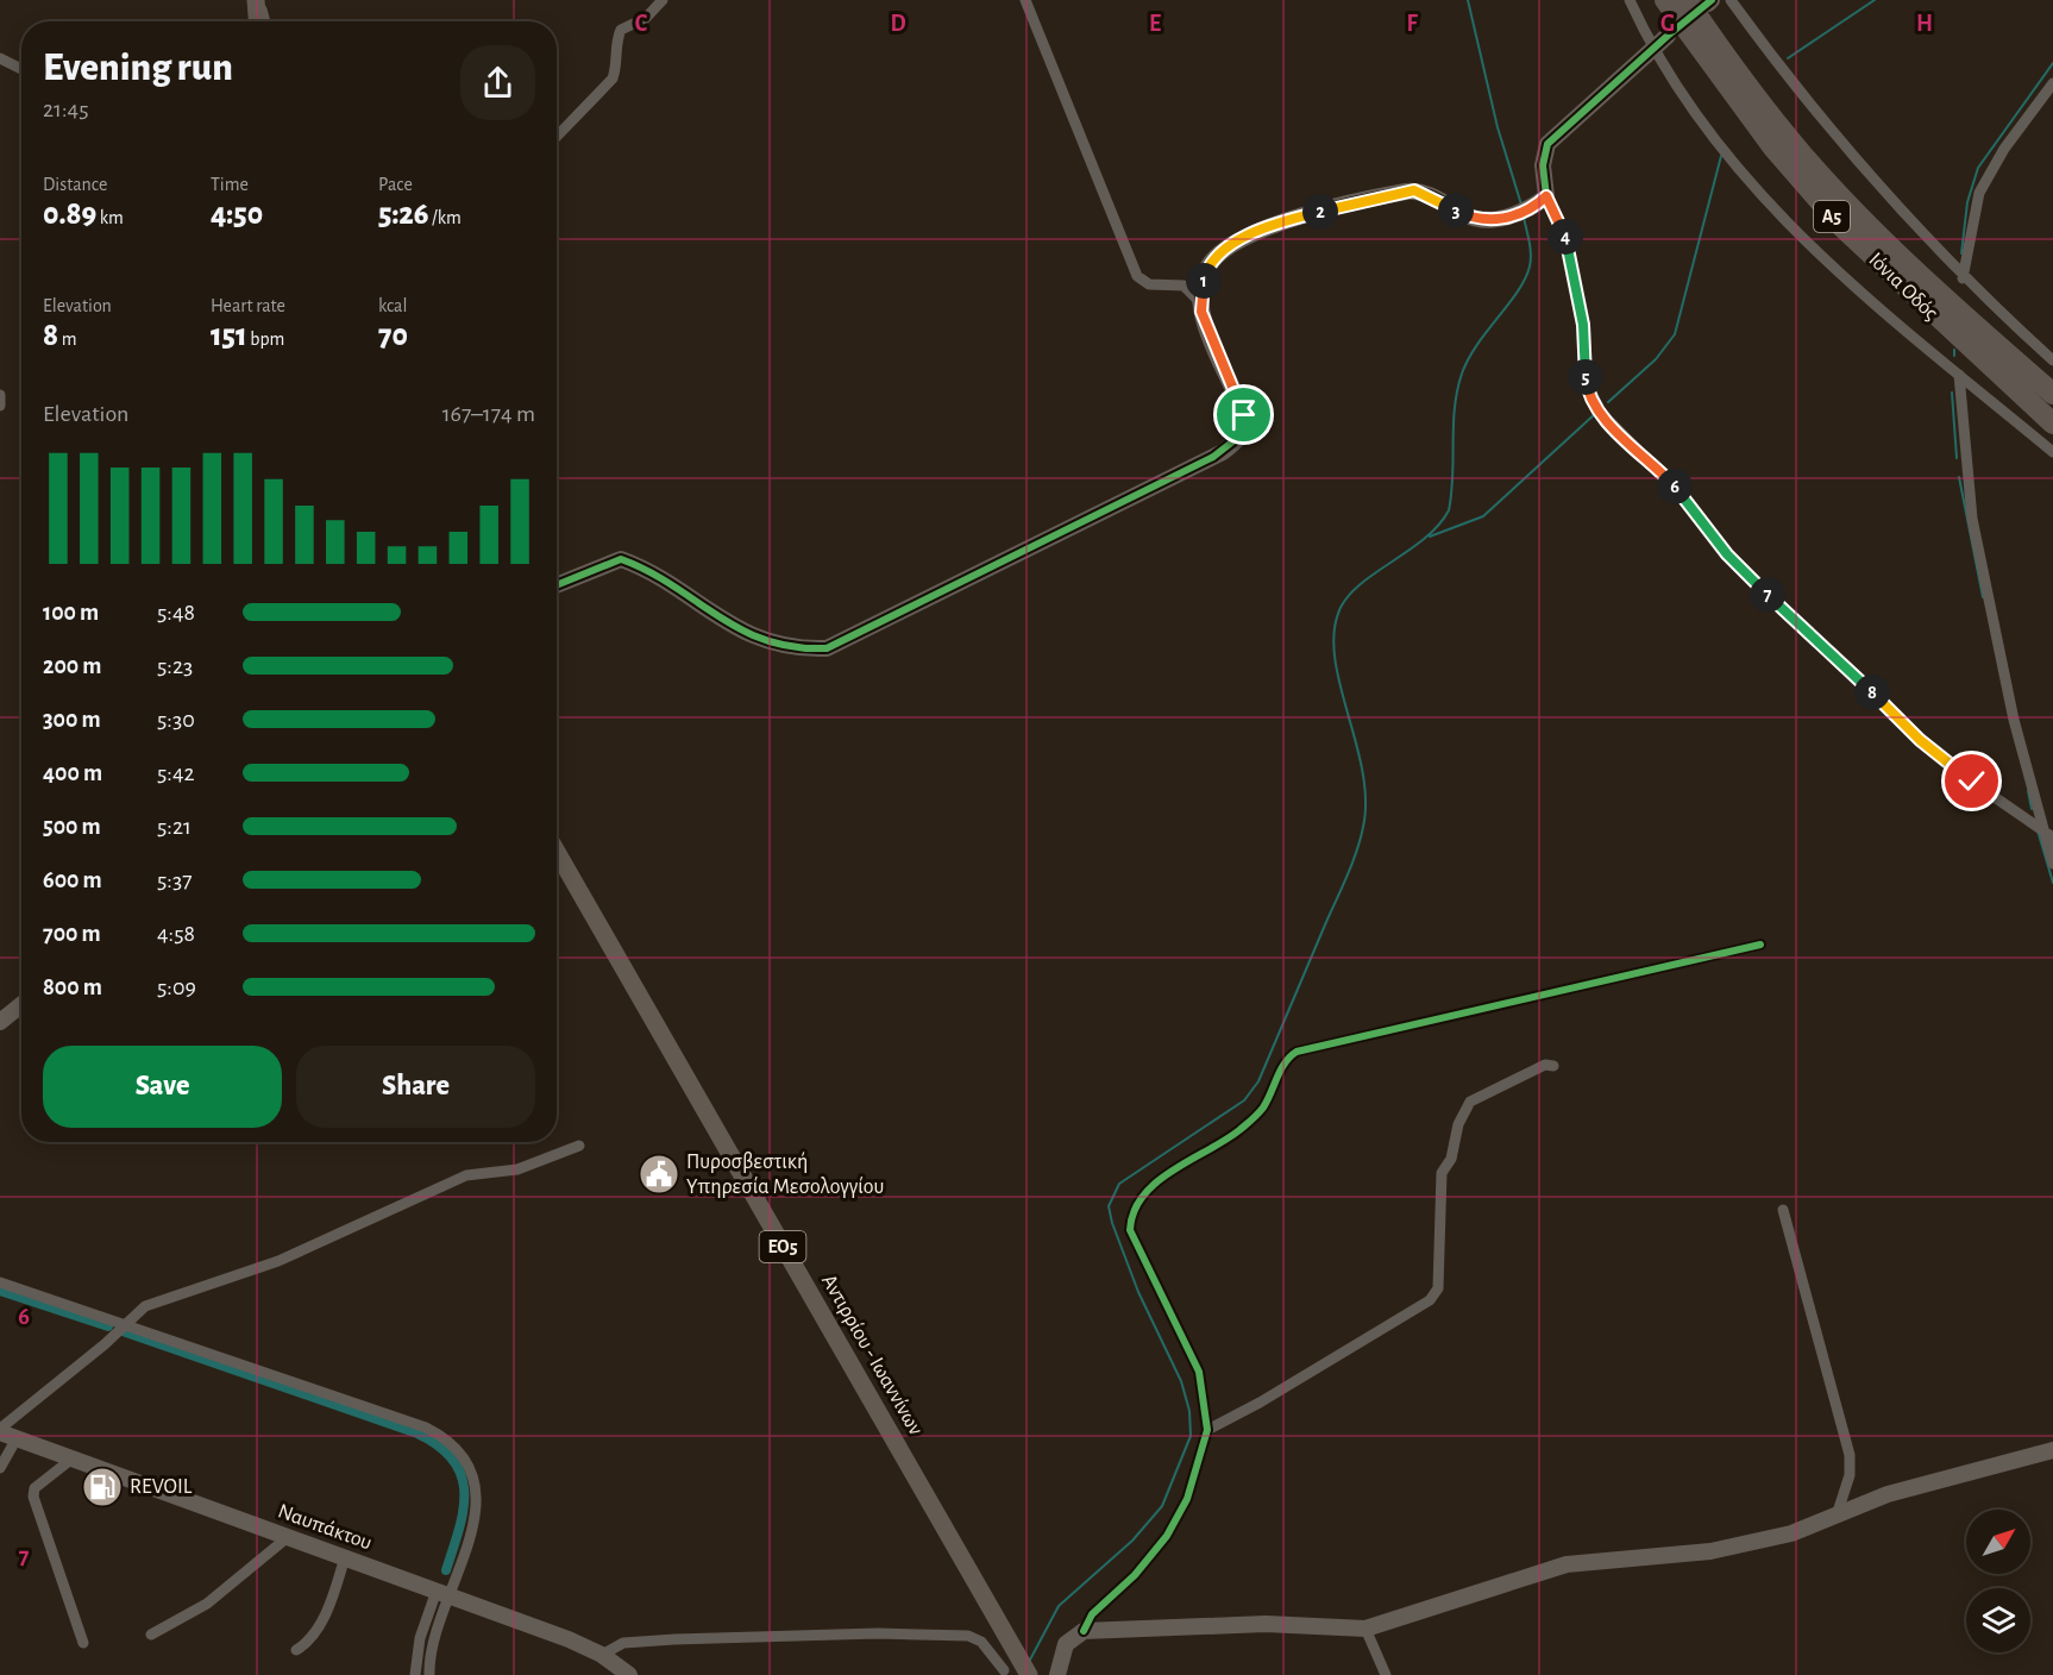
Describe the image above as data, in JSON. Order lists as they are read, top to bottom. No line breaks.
{"streets":{"highway":["Α5","Ιόνια Οδός"],"main road":["ΕΟ5","Αντιρρίου - Ιωαννίνων"],"street":["Ναυπάκτου"]},"places":{"public building":["Πυροσβεστική Υπηρεσία Μεσολογγίου"],"fuel station":["REVOIL"]},"north":"top right","page":{"heading":["Evening run","21:45"],"stats":[["Distance","0.89 km"],["Time","4:50"],["Pace","5:26 /km"],["Elevation","8 m"],["Heart rate","151 bpm"],["kcal","70"]],"pins":["3","2","4","1","5","6","7","8"],"chart":["Elevation","167–174 m"],"list":[{"name":"100 m","note":"5:48"},{"name":"200 m","note":"5:23"},{"name":"300 m","note":"5:30"},{"name":"400 m","note":"5:42"},{"name":"500 m","note":"5:21"},{"name":"600 m","note":"5:37"},{"name":"700 m","note":"4:58"},{"name":"800 m","note":"5:09"}],"buttons":["Save","Share"]},"grid":{"columns":["C","D","E","F","G","H"],"rows":["6","7"]}}
